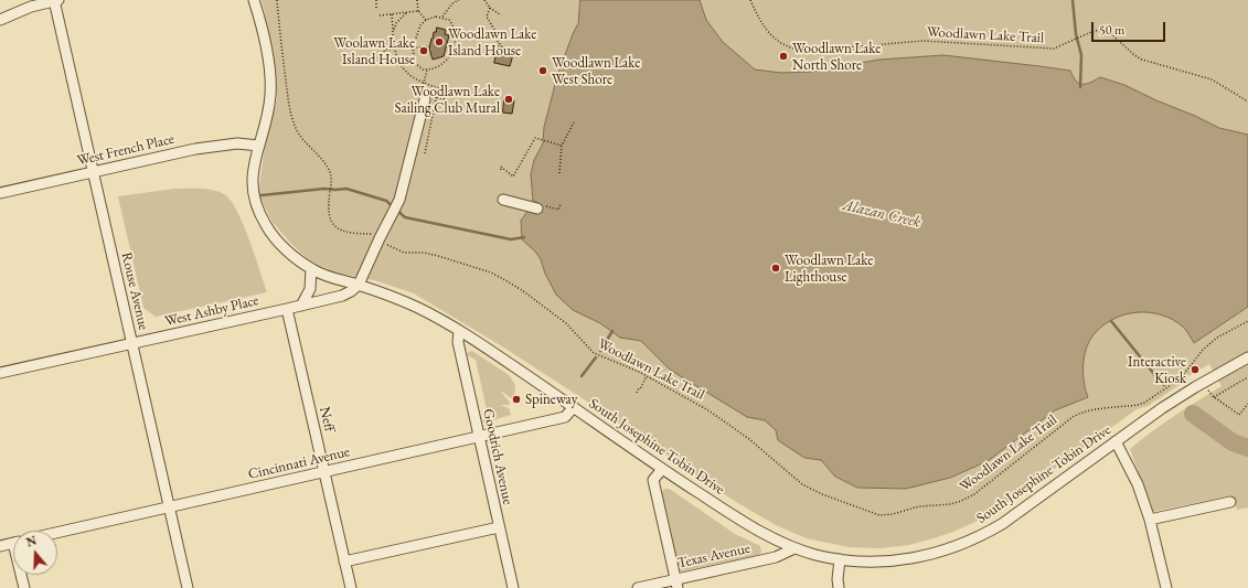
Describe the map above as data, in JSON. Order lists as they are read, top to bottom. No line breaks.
{"streets":{"street":["West French Place","Rouse Avenue","West Ashby Place","Neff","South Josephine Tobin Drive","Goodrich Avenue","Cincinnati Avenue","Texas Avenue"],"path":["Woodlawn Lake Trail"]},"crossings":[["West French Place","Rouse Avenue"],["West French Place","South Josephine Tobin Drive"],["Rouse Avenue","West Ashby Place"],["Rouse Avenue","Cincinnati Avenue"],["West Ashby Place","Neff"],["West Ashby Place","South Josephine Tobin Drive"],["Neff","Cincinnati Avenue"],["South Josephine Tobin Drive","Goodrich Avenue"],["South Josephine Tobin Drive","Cincinnati Avenue"],["South Josephine Tobin Drive","Texas Avenue"],["Goodrich Avenue","Cincinnati Avenue"]],"water":["Alazan Creek"],"places":["Woodlawn Lake Island House","Woolawn Lake Island House","Woodlawn Lake North Shore","Woodlawn Lake West Shore","Woodlawn Lake Sailing Club Mural","Woodlawn Lake Lighthouse","Interactive Kiosk","Spineway"],"scale_bar":"50 m","north":"top"}
